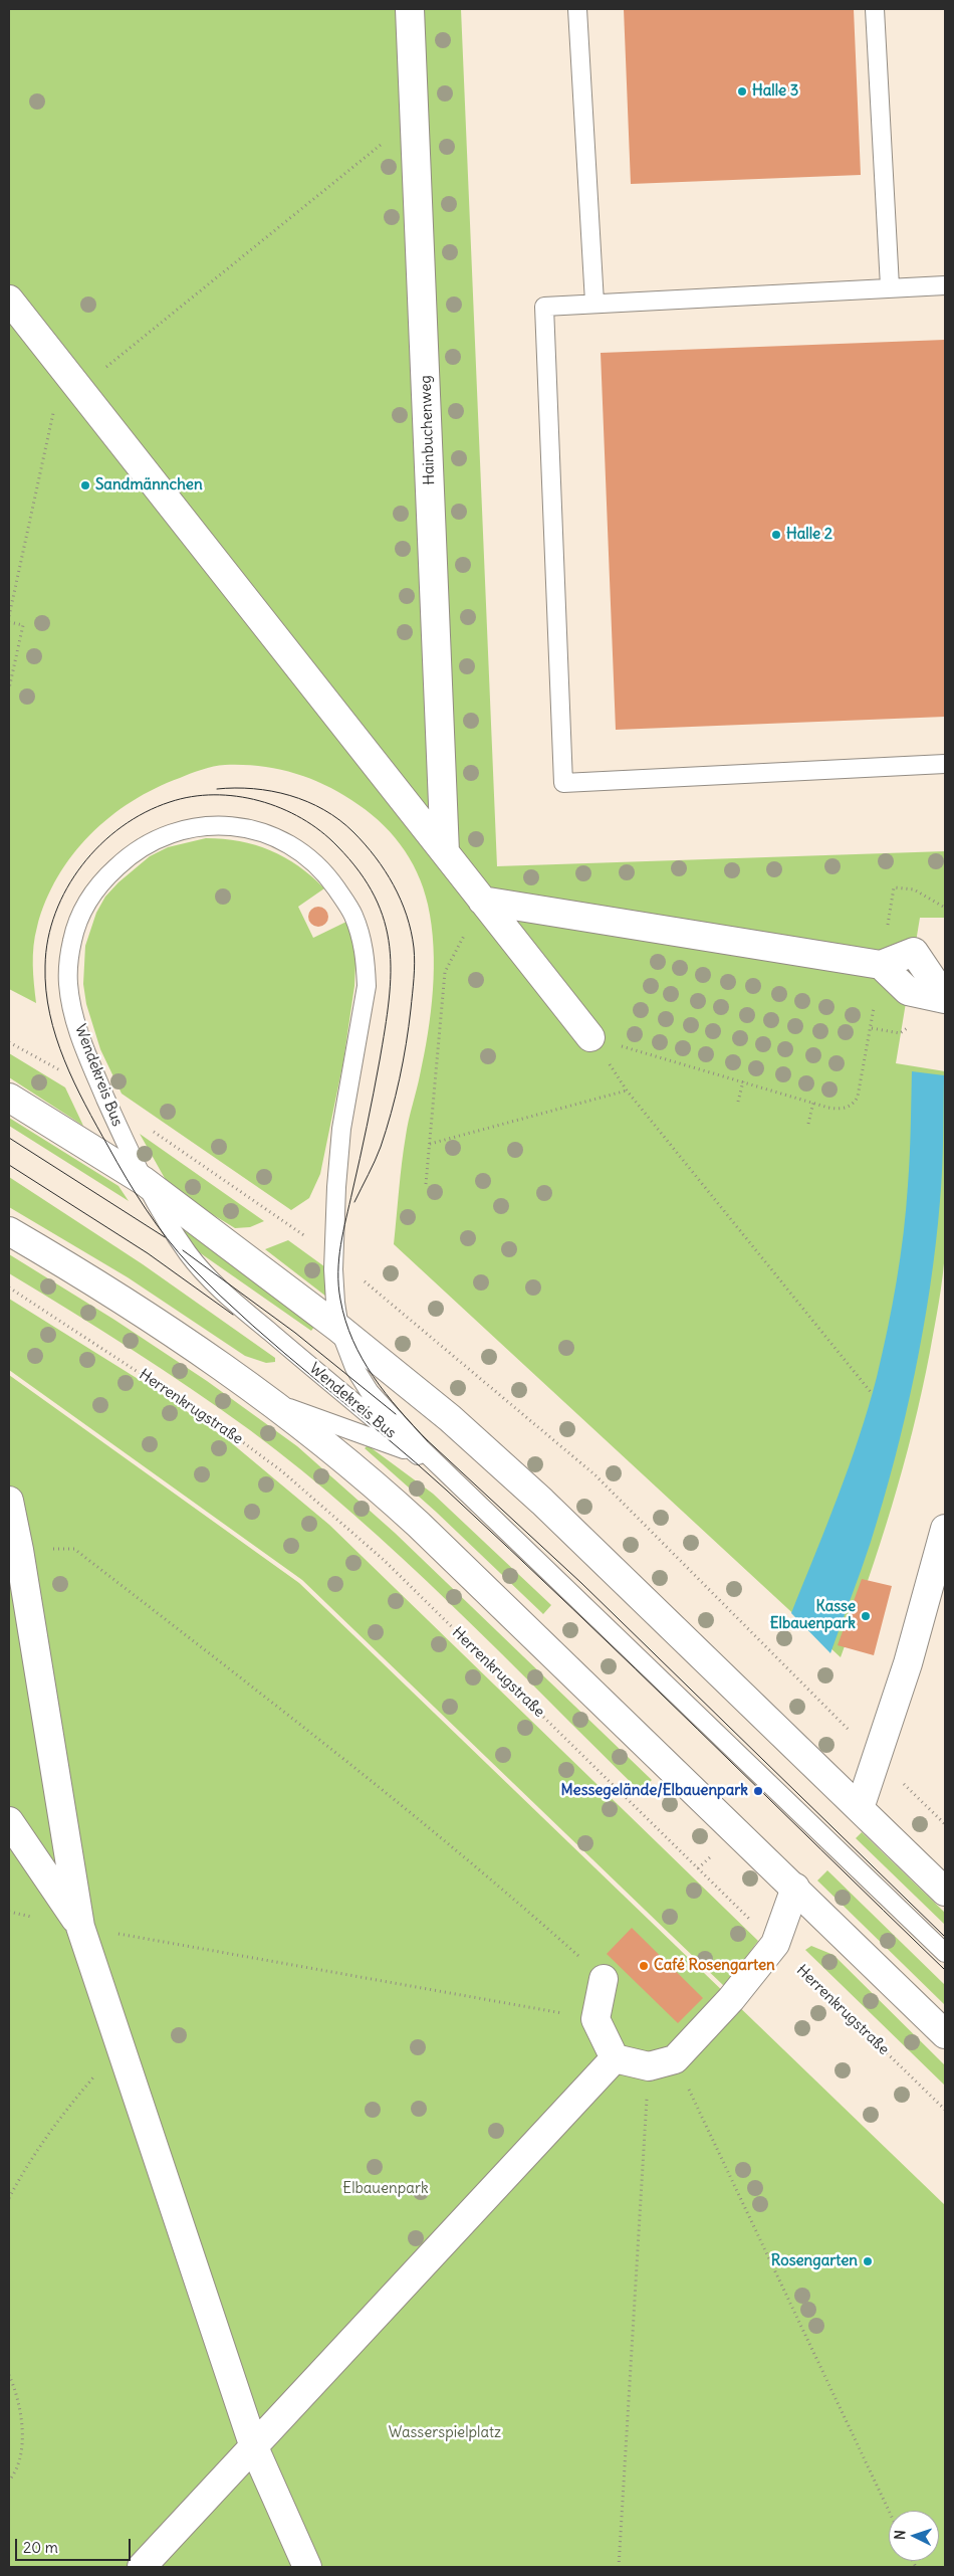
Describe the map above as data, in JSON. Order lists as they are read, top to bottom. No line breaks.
{"streets":{"street":["Hainbuchenweg"],"lane":["Wendekreis Bus"],"path":["Herrenkrugstraße"]},"parks":["Elbauenpark","Wasserspielplatz"],"places":["Halle 3","Sandmännchen","Halle 2","Kasse Elbauenpark","Messegelände/Elbauenpark","Café Rosengarten","Rosengarten"],"scale_bar":"20 m","north":"left"}
